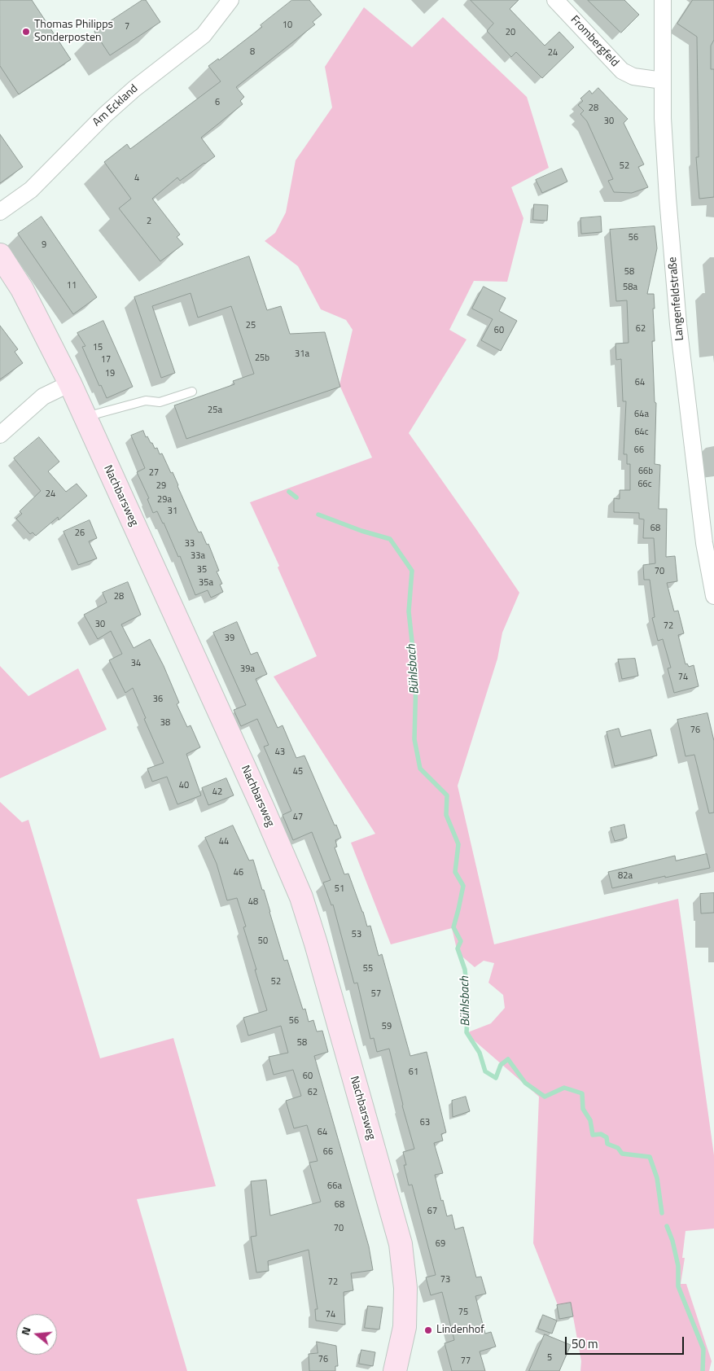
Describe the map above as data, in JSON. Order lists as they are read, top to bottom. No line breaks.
{"streets":{"street":["Frombergfeld","Am Eckland","Langenfeldstraße","Nachbarsweg"]},"crossings":[["Frombergfeld","Langenfeldstraße"]],"water":["Bühlsbach"],"places":["Thomas Philipps Sonderposten","Lindenhof"],"house_numbers":["10","7","20","8","24","6","28","30","52","4","2","56","9","58","11","58a","25","62","60","15","31a","25b","17","19","64","25a","64a","64c","66","66b","27","66c","29","24","29a","31","68","26","33","33a","35","70","35a","28","30","72","39","34","39a","74","36","38","76","43","45","40","42","47","44","46","82a","51","48","53","50","55","52","57","56","59","58","61","60","62","63","64","66","66a","68","67","70","69","73","72","75","74","5","76","77"],"scale_bar":"50 m","north":"left"}
